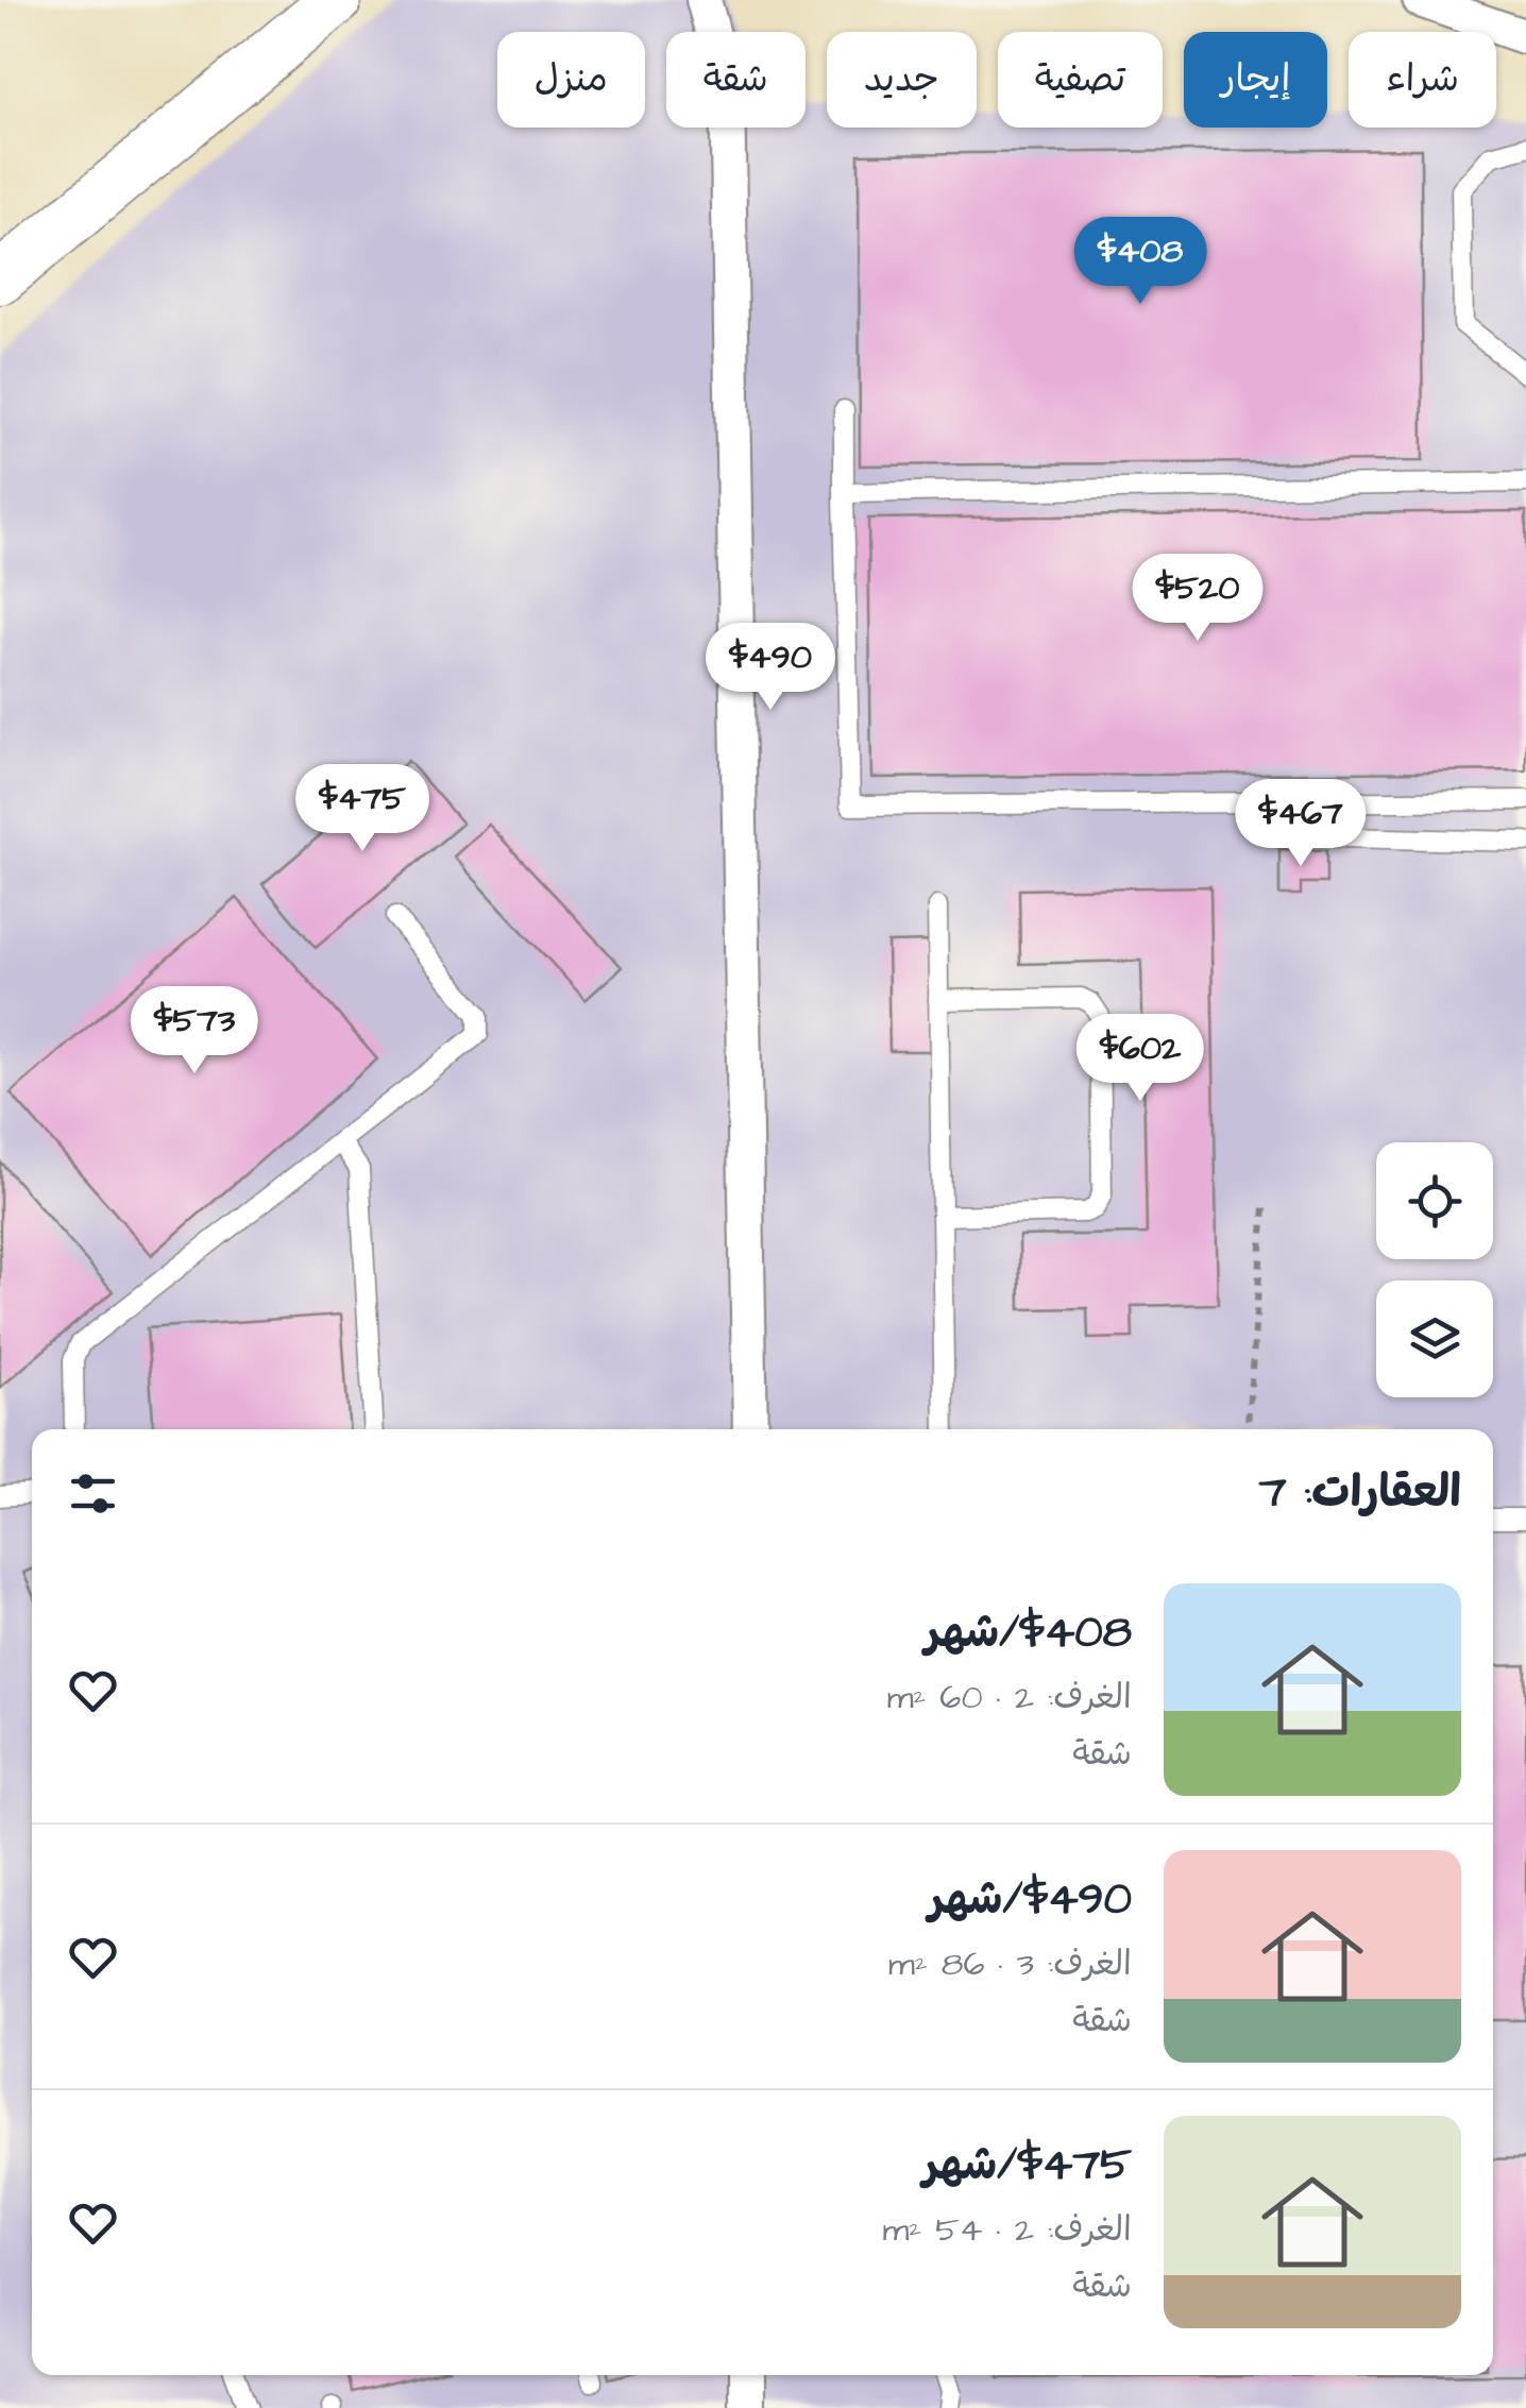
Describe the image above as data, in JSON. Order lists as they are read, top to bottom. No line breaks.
{"page":{"chip":["شراء","إيجار","تصفية","جديد","شقة","منزل"],"price":["$408","$520","$490","$475","$467","$573","$602"],"heading":"العقارات: 7","list":[{"name":"$408/شهر","note":"الغرف: 2 · 60 m² · شقة"},{"name":"$490/شهر","note":"الغرف: 3 · 86 m² · شقة"},{"name":"$475/شهر","note":"الغرف: 2 · 54 m² · شقة"}]}}
